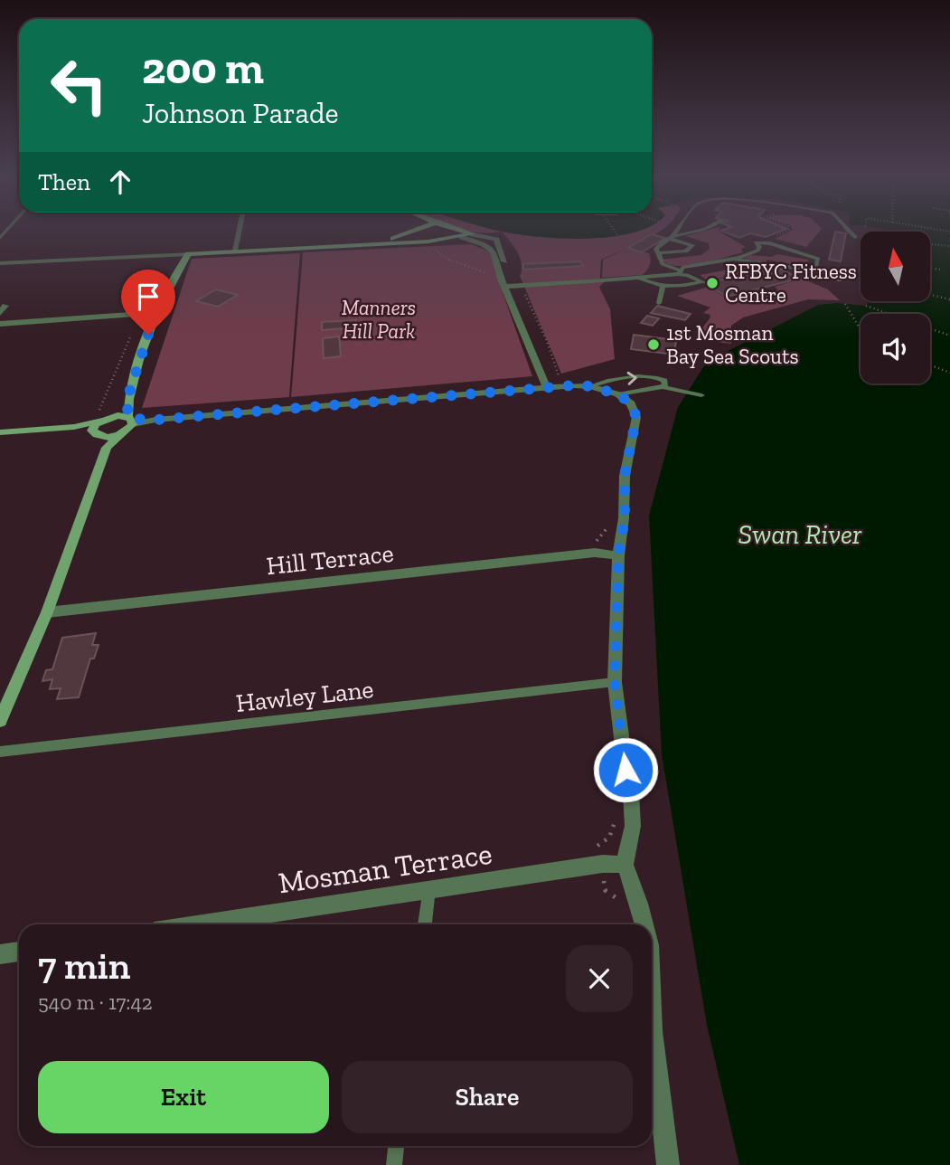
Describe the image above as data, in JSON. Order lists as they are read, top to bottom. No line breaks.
{"streets":{"street":["Hill Terrace","Mosman Terrace"],"lane":["Hawley Lane"]},"water":["Swan River"],"parks":["Manners Hill Park"],"places":["RFBYC Fitness Centre","1st Mosman Bay Sea Scouts"],"north":"top","page":{"turn":["200 m","Johnson Parade"],"then":"Then","heading":["7 min","540 m · 17:42"],"buttons":["Exit","Share"]}}
